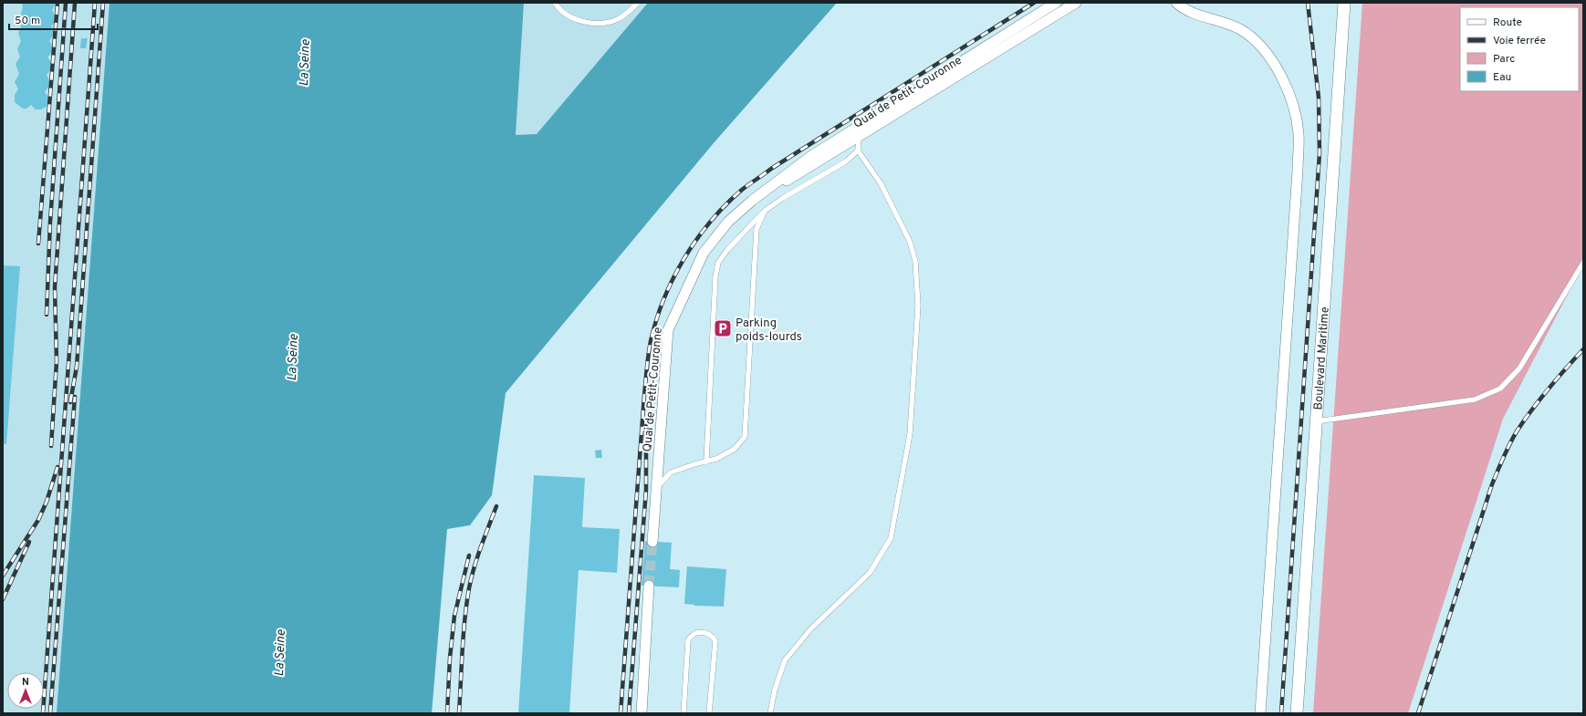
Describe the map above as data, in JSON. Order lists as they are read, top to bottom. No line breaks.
{"streets":{"street":["Quai de Petit-Couronne","Boulevard Maritime"]},"water":["La Seine"],"places":{"parking":["Parking poids-lourds"]},"legend":["Route","Voie ferrée","Parc","Eau"],"scale_bar":"50 m","north":"top"}
